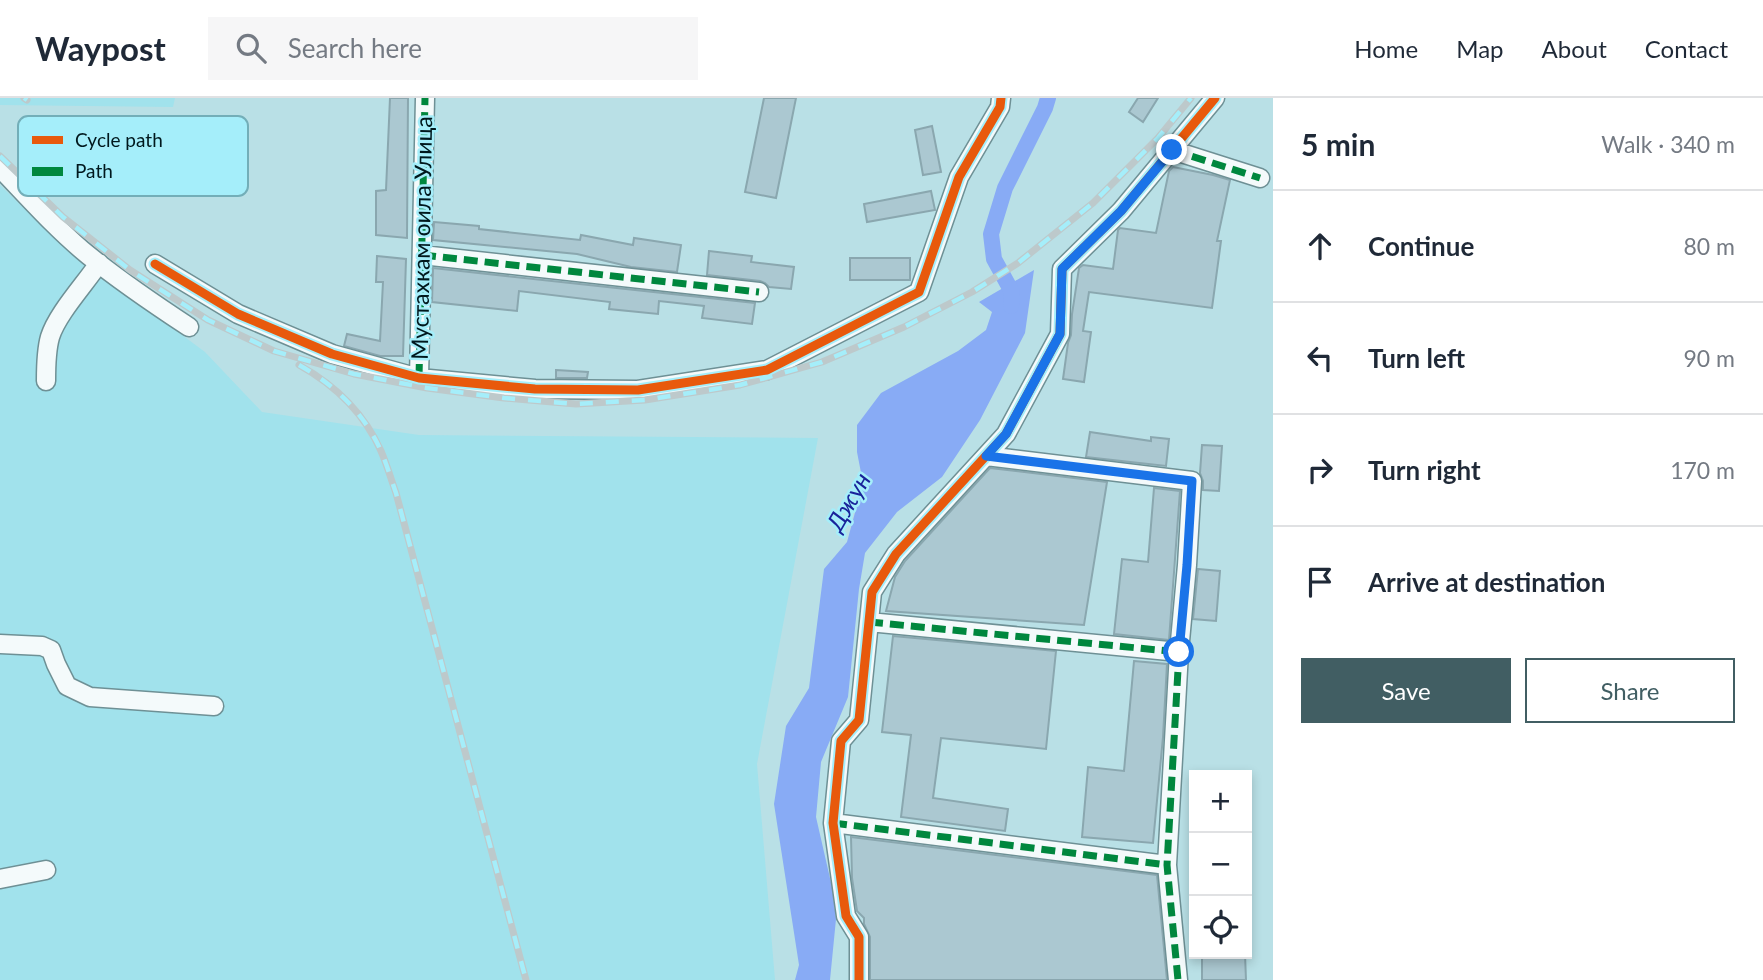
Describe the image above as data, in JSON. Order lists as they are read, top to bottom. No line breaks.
{"streets":{"street":["Мустахкам оила Улица"]},"water":["Джун"],"legend":["Cycle path","Path"],"page":{"header":"Waypost","search":"Search here","nav":["Home","Map","About","Contact"],"heading":["5 min","Walk · 340 m"],"list":[["Continue","80 m"],["Turn left","90 m"],["Turn right","170 m"],"Arrive at destination"],"buttons":["Save","Share"],"map_buttons":["+","−"]}}
